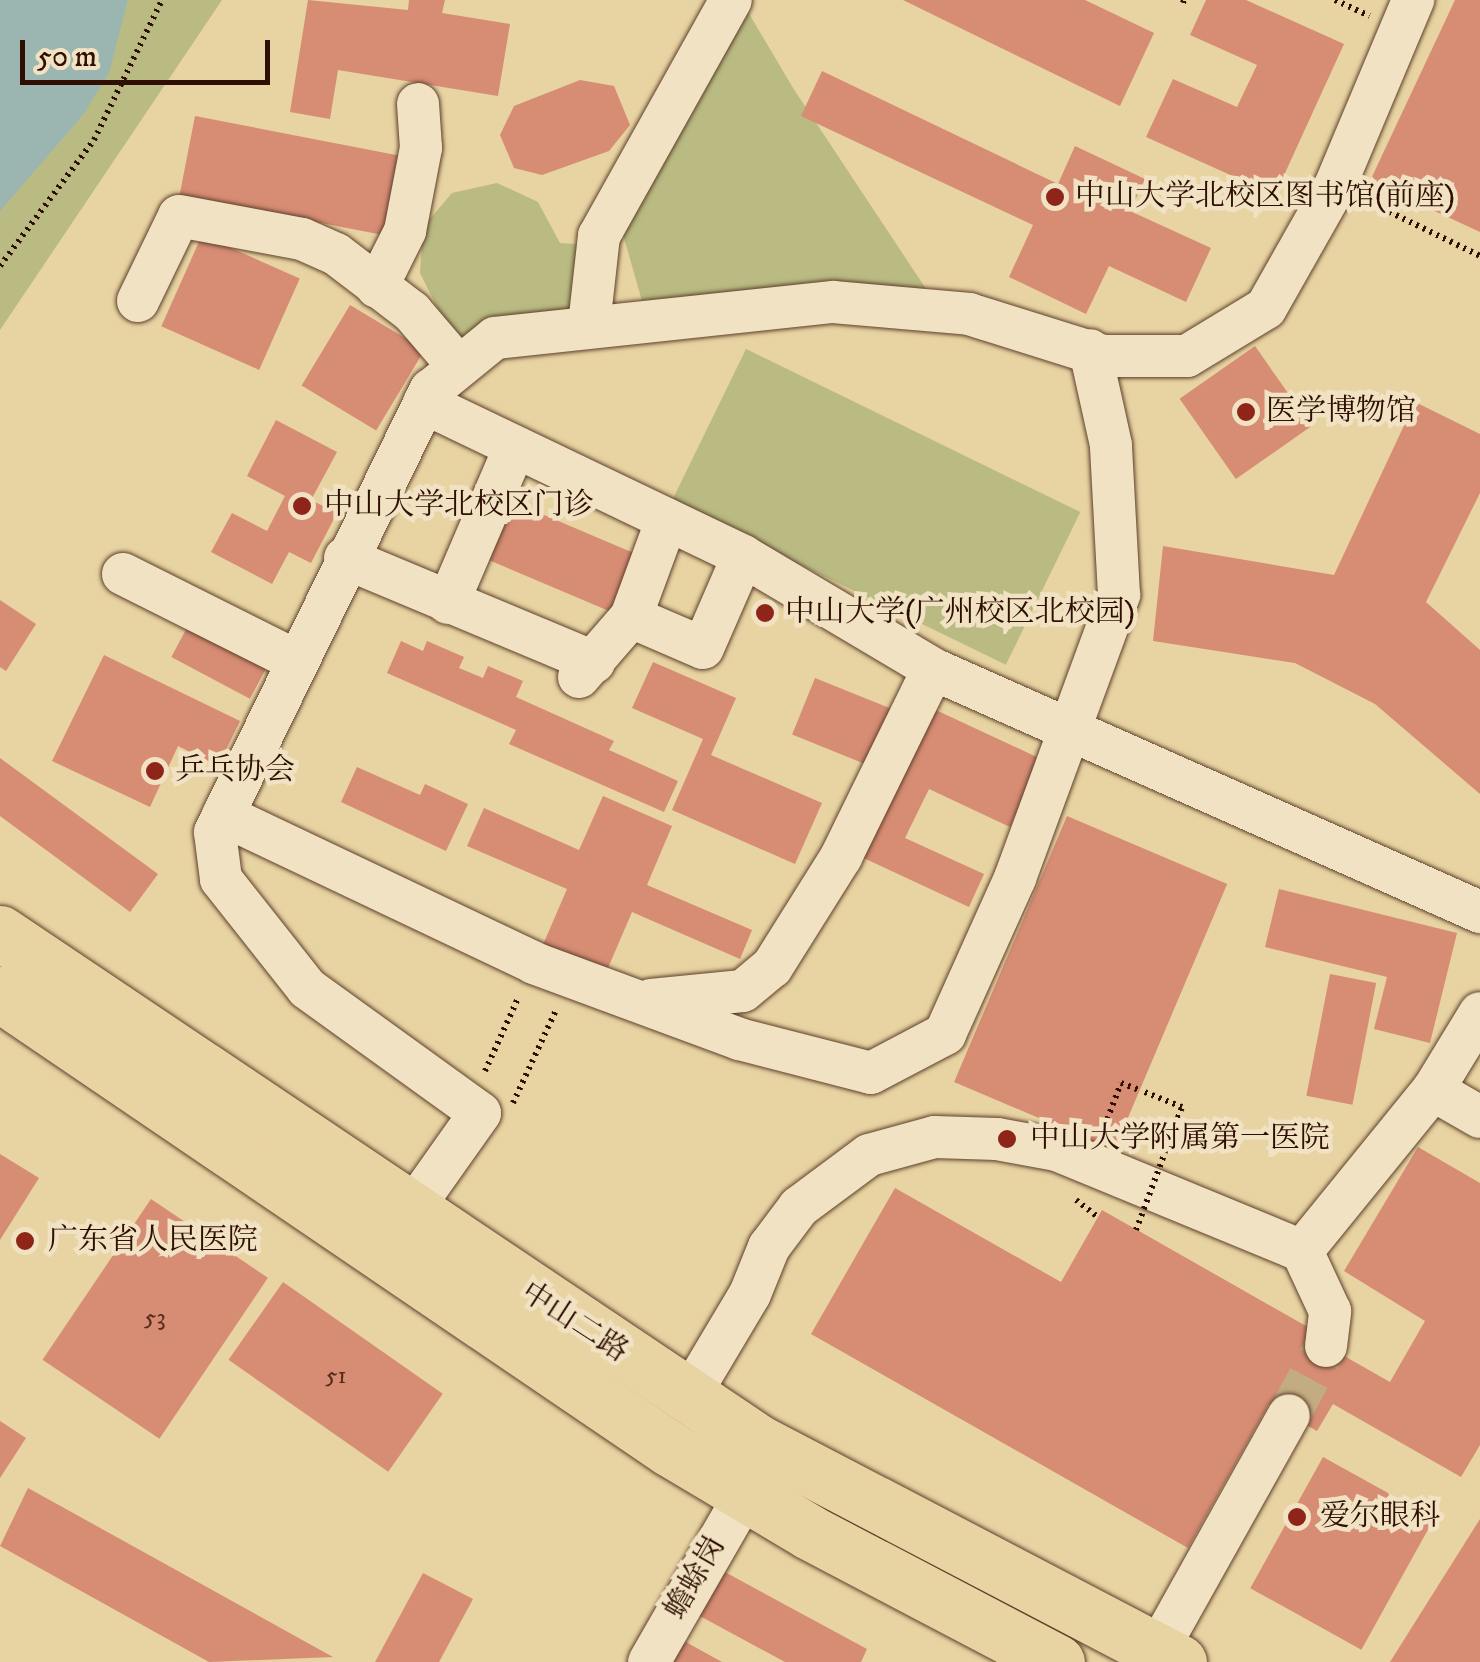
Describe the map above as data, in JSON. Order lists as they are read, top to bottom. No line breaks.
{"streets":{"main road":["中山二路"],"street":["蟾蜍岗"]},"crossings":[["中山二路","蟾蜍岗"]],"places":["中山大学北校区图书馆(前座)","医学博物馆","中山大学北校区门诊","中山大学(广州校区北校园)","乒乓协会","中山大学附属第一医院","广东省人民医院","爱尔眼科"],"house_numbers":["53","51"],"scale_bar":"50 m"}
